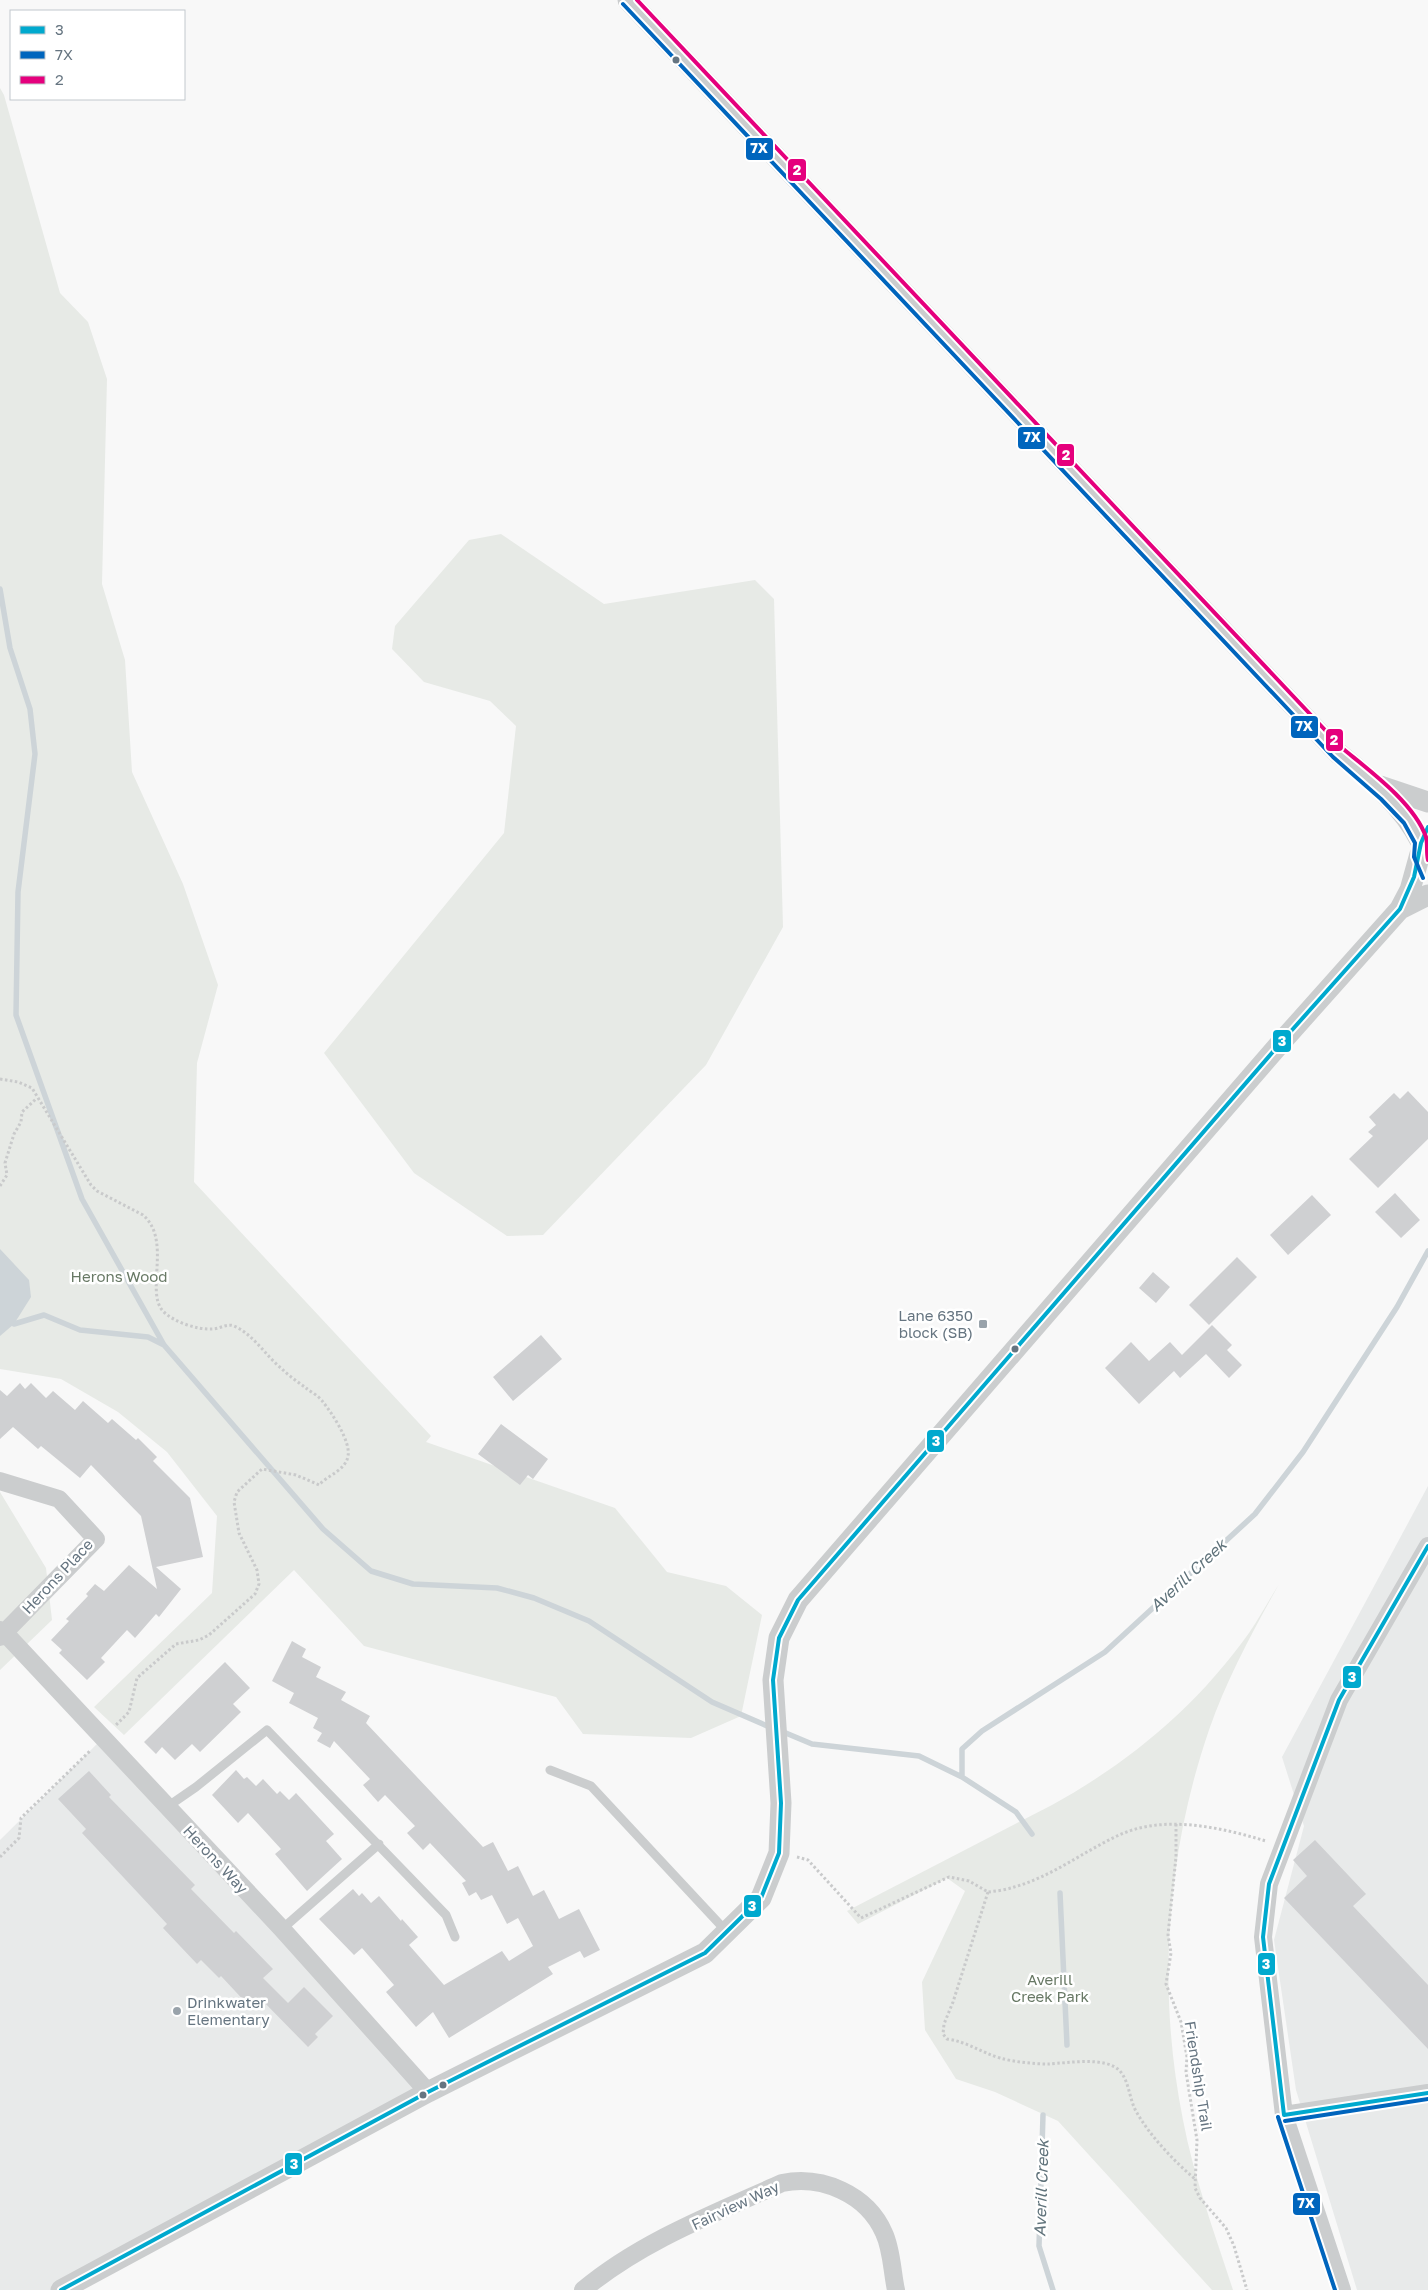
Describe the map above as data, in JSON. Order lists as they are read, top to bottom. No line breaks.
{"streets":{"street":["Herons Place","Herons Way","Fairview Way"],"path":["Friendship Trail"]},"crossings":[["Herons Place","Herons Way"]],"water":["Averill Creek"],"parks":["Herons Wood","Averill Creek Park"],"places":{"transit":["Lane 6350 block (SB)"],"other":["Drinkwater Elementary"]},"lines":["transit line 2","transit line 7X","transit line 3"],"legend":["3","7X","2"]}
